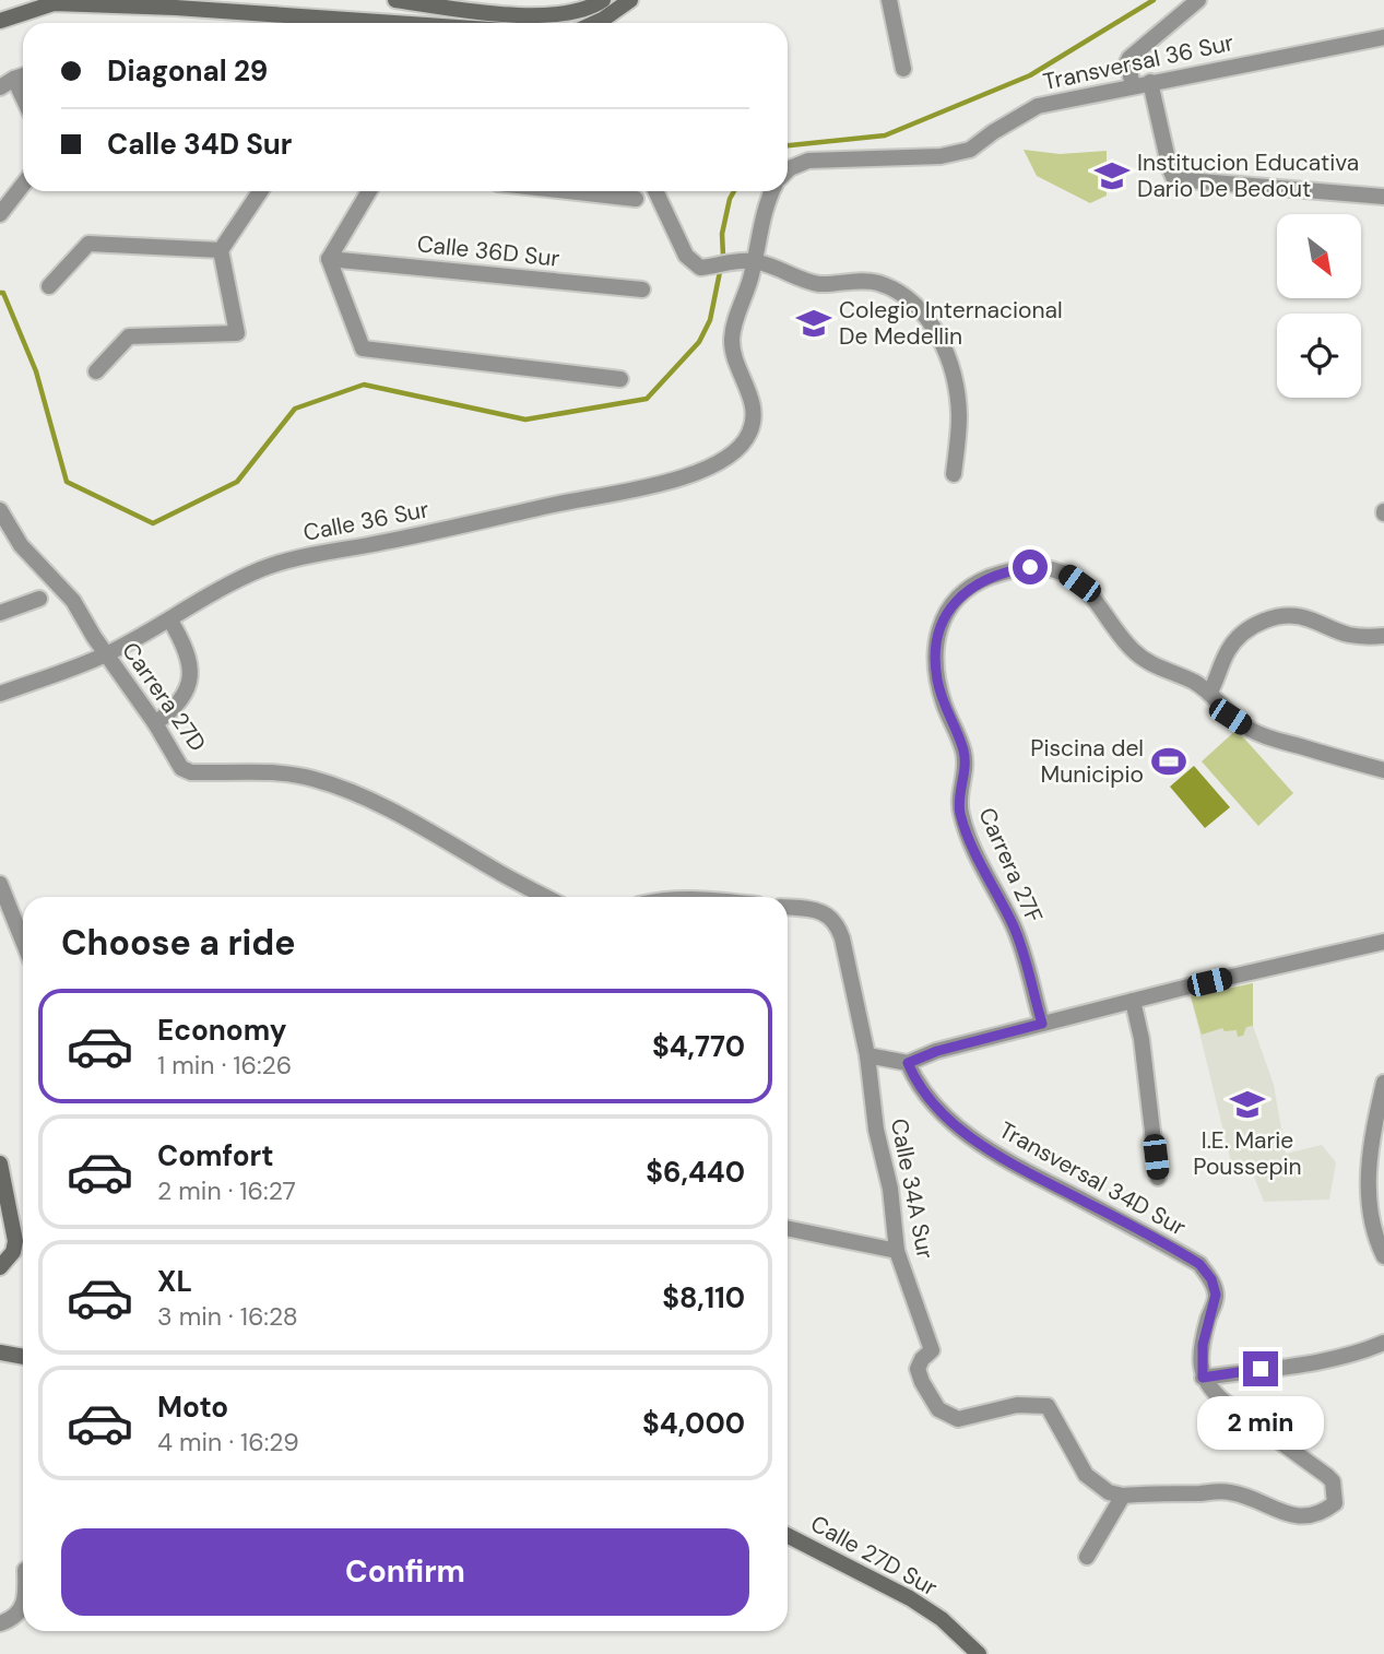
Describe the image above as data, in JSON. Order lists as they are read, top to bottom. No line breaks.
{"streets":{"main road":["Calle 27D Sur"],"street":["Transversal 36 Sur","Calle 36D Sur","Calle 36 Sur","Carrera 27D","Carrera 27F","Transversal 34D Sur","Calle 34A Sur"]},"crossings":[["Calle 36 Sur","Carrera 27D"],["Transversal 34D Sur","Calle 34A Sur"]],"places":{"school or university":["Institucion Educativa Dario De Bedout","Colegio Internacional De Medellin","I.E. Marie Poussepin"],"sports":["Piscina del Municipio"]},"north":"bottom right","page":{"banner":["Diagonal 29","Calle 34D Sur"],"heading":"Choose a ride","list":[{"name":"Economy","note":"1 min · 16:26","value":"$4,770"},{"name":"Comfort","note":"2 min · 16:27","value":"$6,440"},{"name":"XL","note":"3 min · 16:28","value":"$8,110"},{"name":"Moto","note":"4 min · 16:29","value":"$4,000"}],"bubble":"2 min","buttons":"Confirm"}}
